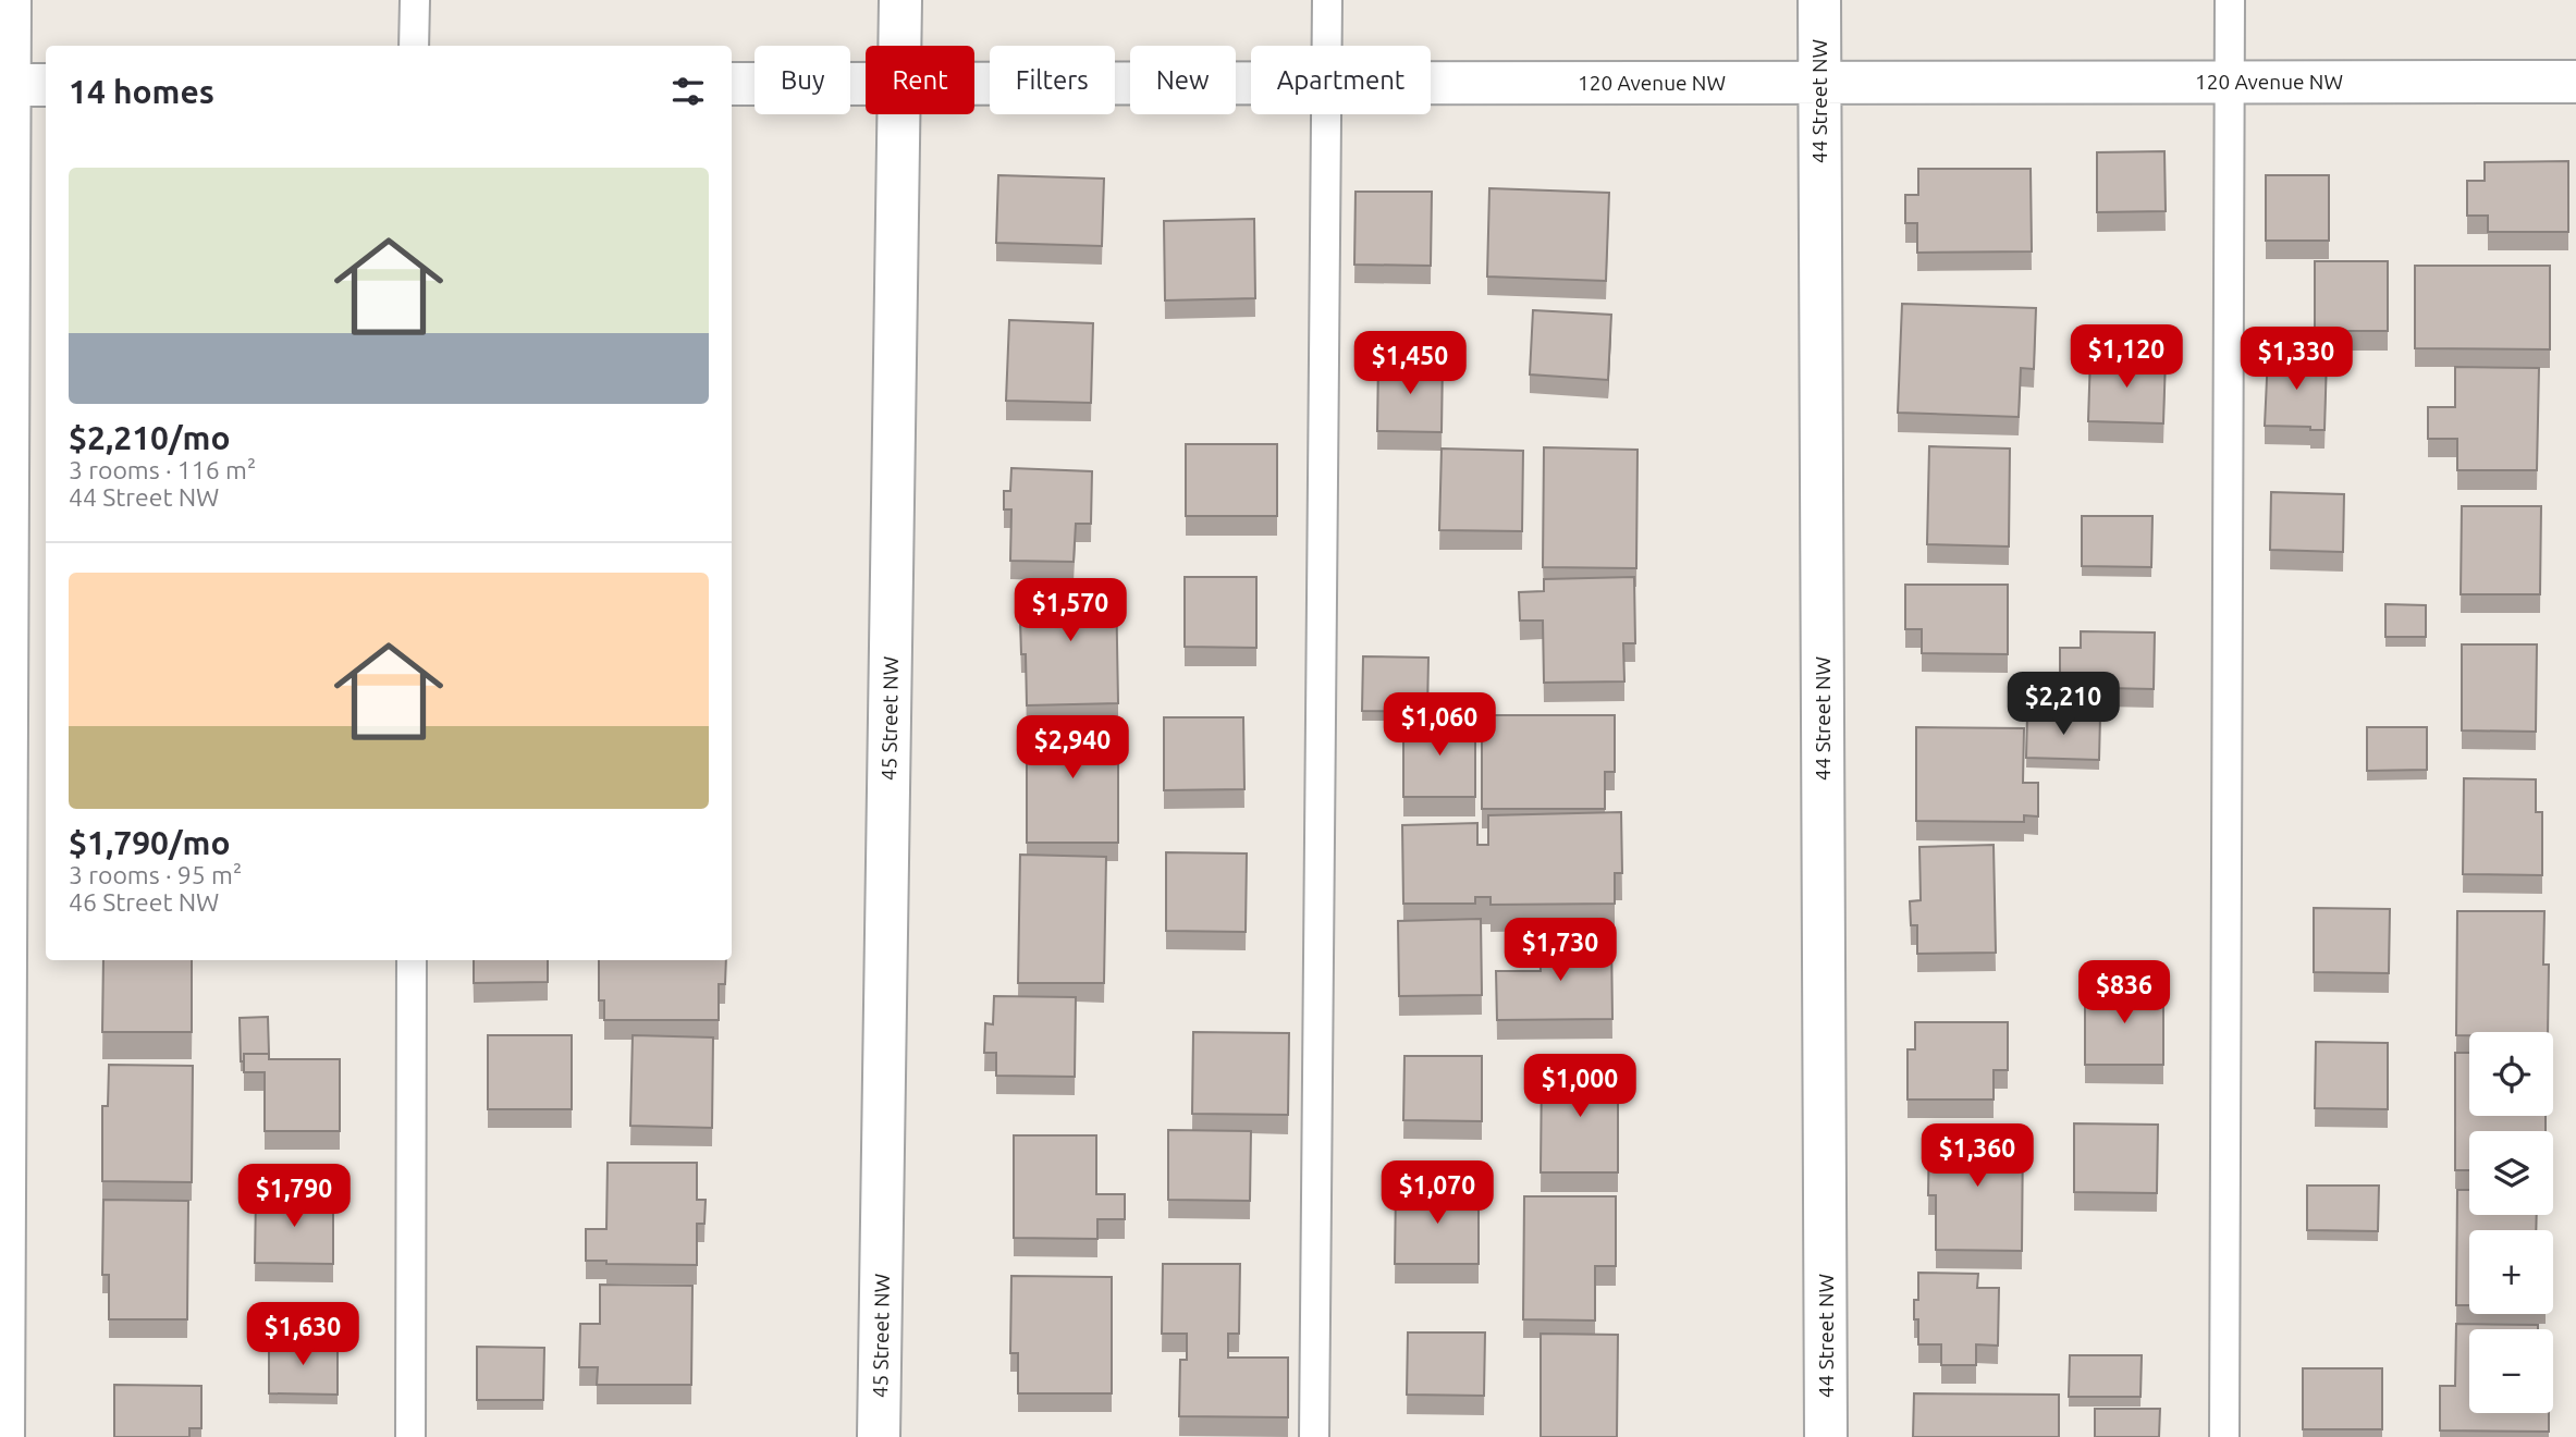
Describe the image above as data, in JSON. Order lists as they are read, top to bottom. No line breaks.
{"streets":{"street":["120 Avenue NW","44 Street NW","45 Street NW"]},"crossings":[["120 Avenue NW","44 Street NW"]],"page":{"chip":["Buy","Rent","Filters","New","Apartment"],"heading":"14 homes","list":[{"name":"$2,210/mo","note":"3 rooms · 116 m² · 44 Street NW"},{"name":"$1,790/mo","note":"3 rooms · 95 m² · 46 Street NW"}],"price":["$1,120","$1,330","$1,450","$1,570","$2,210","$1,060","$2,940","$1,730","$836","$1,000","$1,360","$1,070","$1,790","$1,630"],"map_buttons":["+","−"]}}
